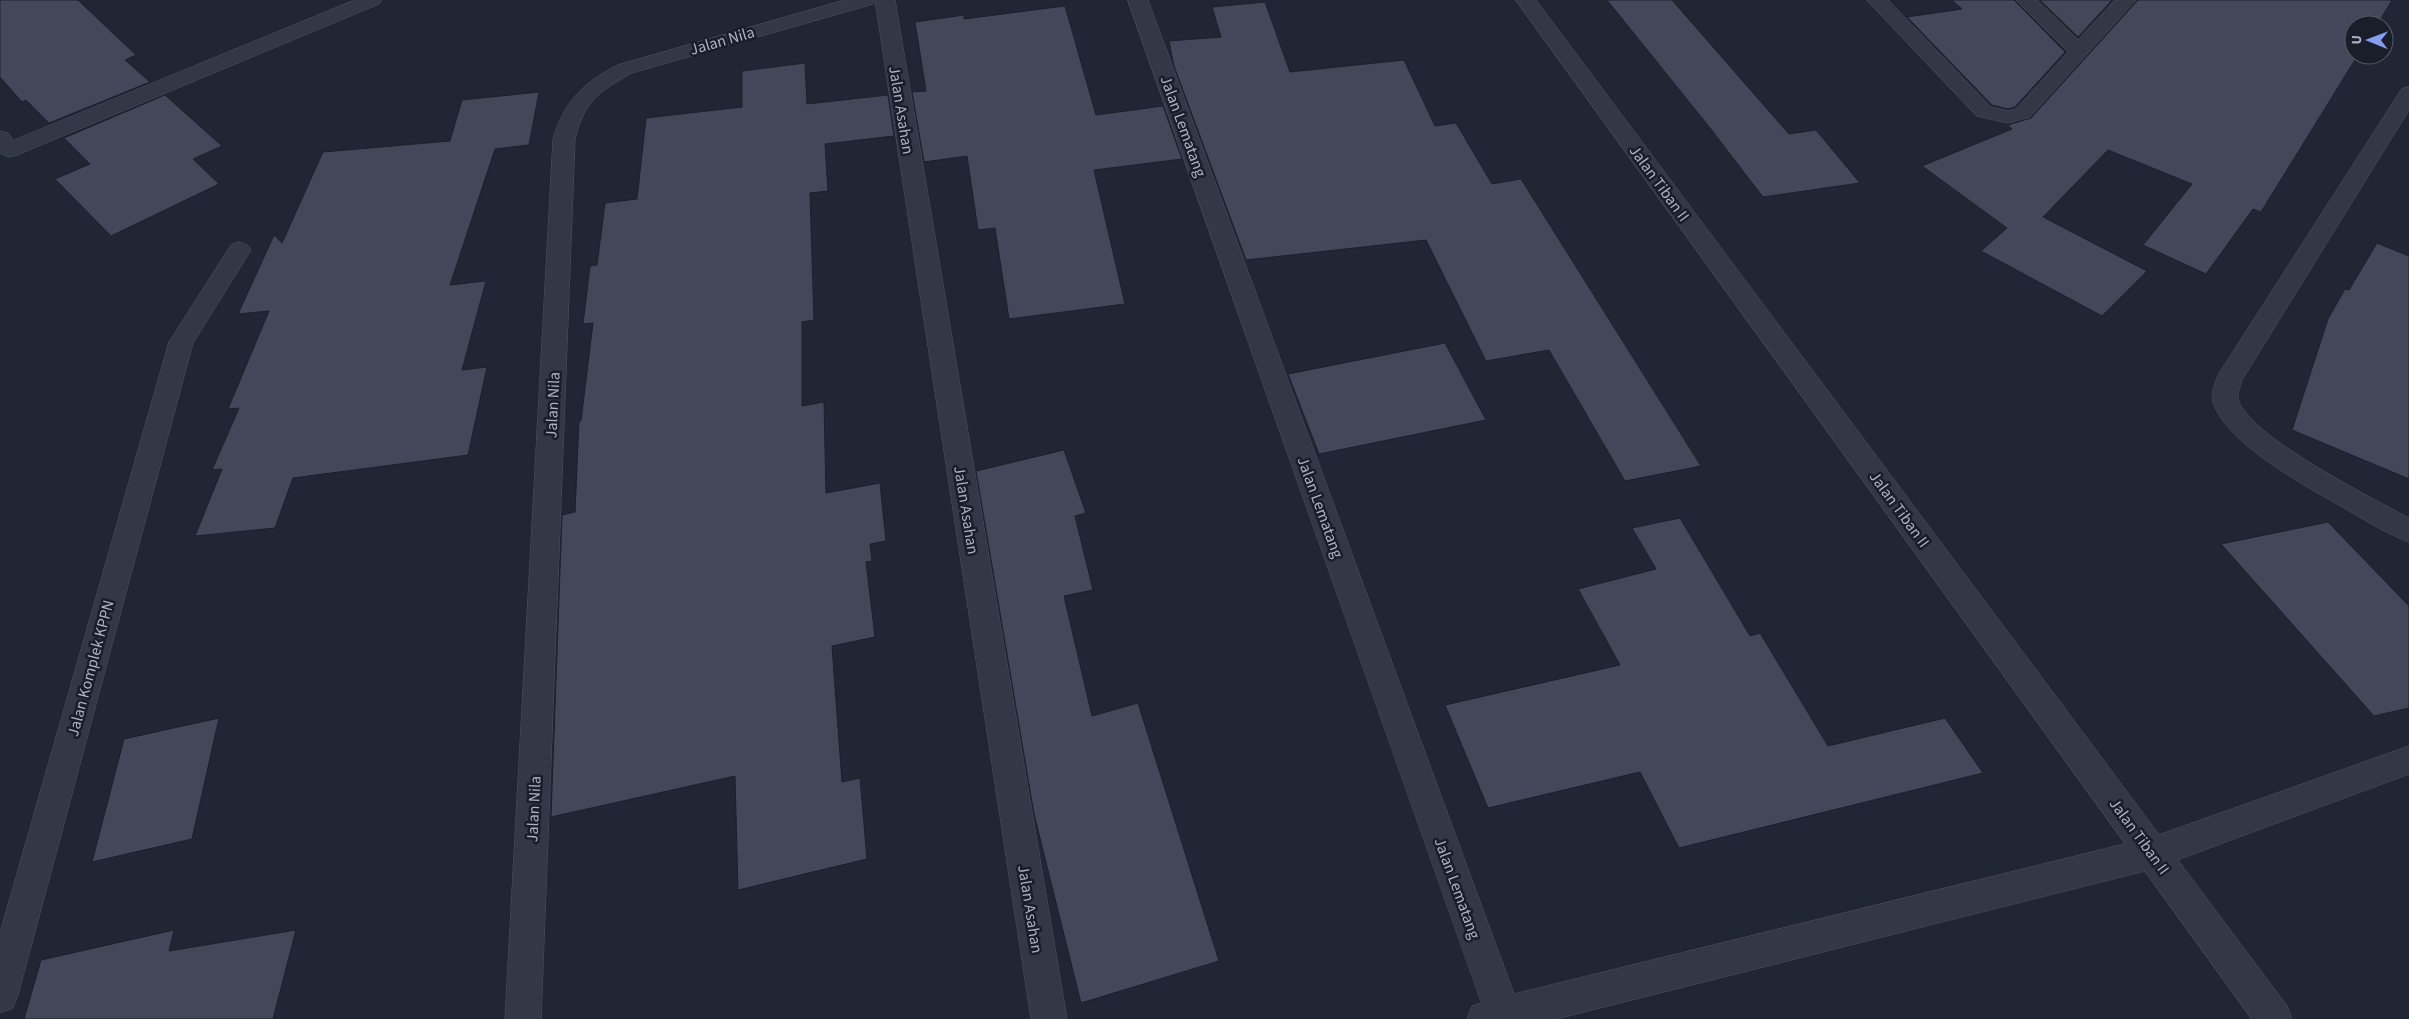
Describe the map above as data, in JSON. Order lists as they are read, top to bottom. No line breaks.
{"streets":{"street":["Jalan Nila","Jalan Asahan","Jalan Lematang","Jalan Tiban II","Jalan Komplek KPPN"]},"north":"left"}
